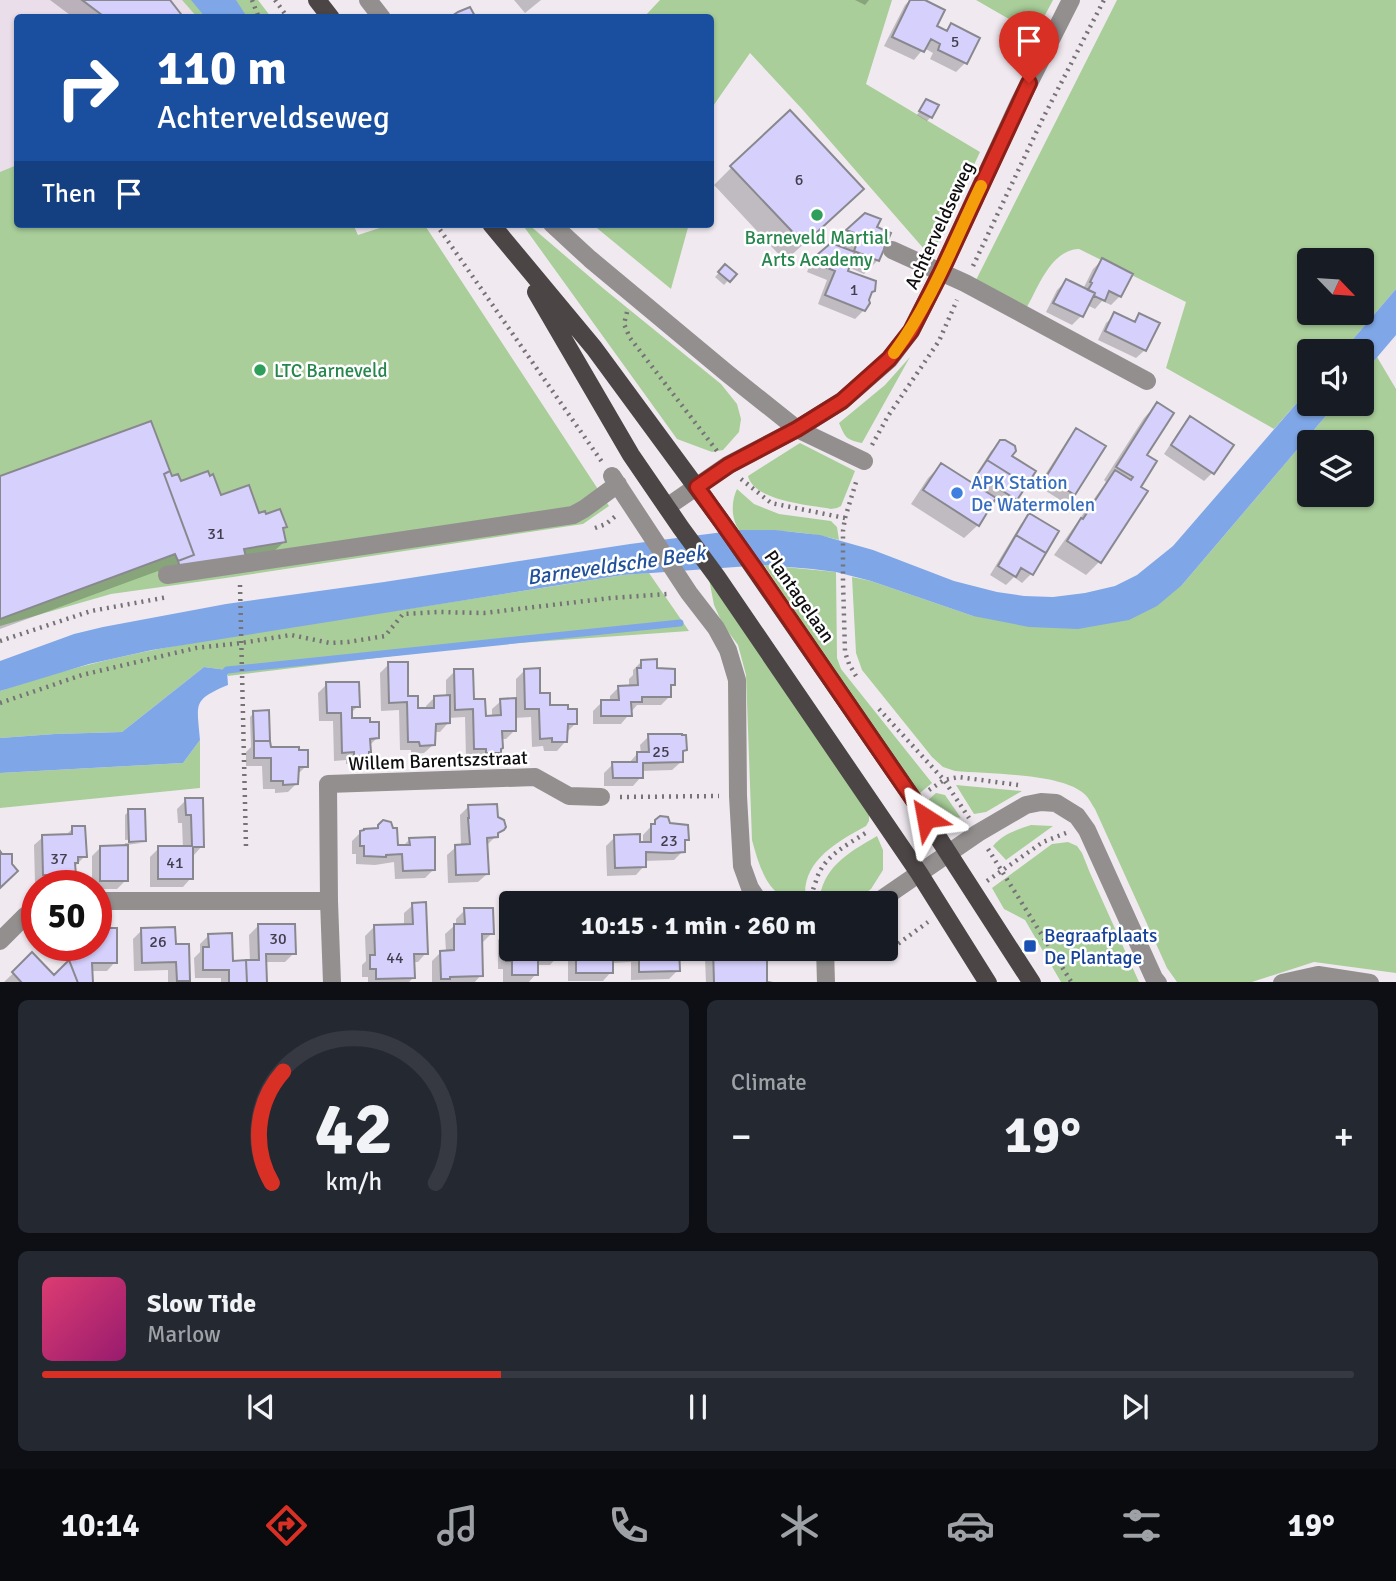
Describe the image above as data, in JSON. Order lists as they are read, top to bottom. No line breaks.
{"streets":{"main road":["Plantagelaan"],"street":["Achterveldseweg","Willem Barentszstraat"]},"crossings":[["Achterveldseweg","Plantagelaan"]],"water":["Barneveldsche Beek"],"places":{"other":["Barneveld Martial Arts Academy","LTC Barneveld","APK Station De Watermolen"],"transit":["Begraafplaats De Plantage"]},"house_numbers":["5","6","1","31","25","23","37","41","30","26","44"],"north":"bottom right","page":{"turn":["110 m","Achterveldseweg"],"then":"Then","limit":"50","trip":"10:15 · 1 min · 260 m","tile":"Climate","heat":["−","19°","+"],"song":["Slow Tide","Marlow"],"tabs":["10:14","19°"],"gauge":["42","km/h"]}}
